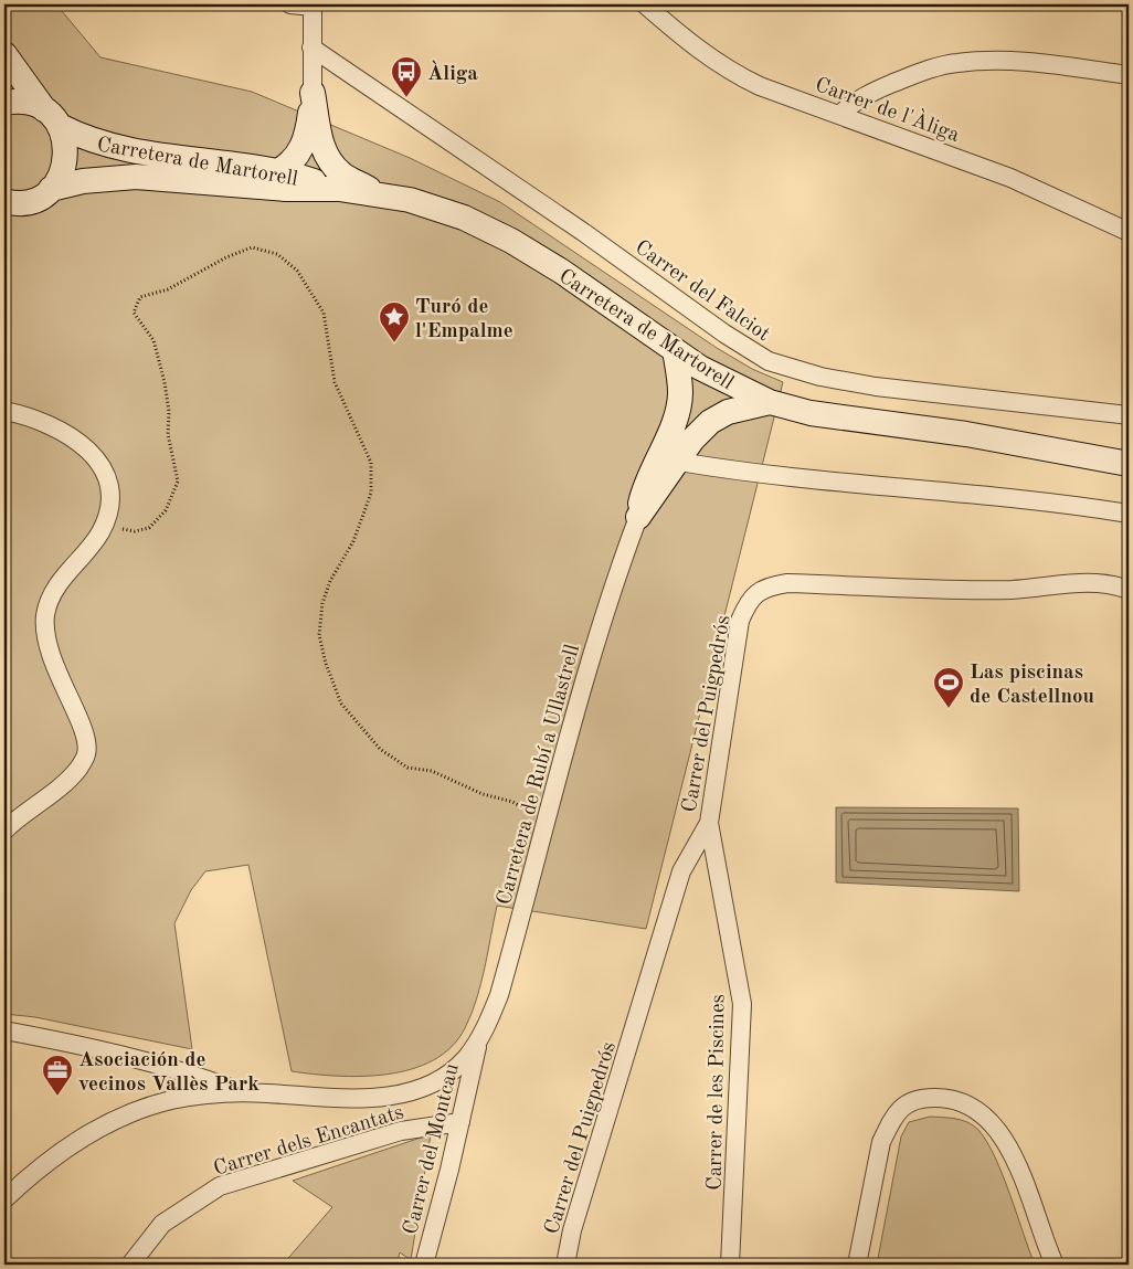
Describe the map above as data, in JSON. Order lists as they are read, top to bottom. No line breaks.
{"streets":{"main road":["Carretera de Martorell"],"street":["Carrer de l'Àliga","Carrer del Falciot","Carrer del Puigpedrós","Carretera de Rubí a Ullastrell","Carrer de les Piscines","Carrer dels Encantats","Carrer del Montcau"]},"crossings":[["Carrer del Puigpedrós","Carrer de les Piscines"],["Carretera de Rubí a Ullastrell","Carrer del Montcau"],["Carrer dels Encantats","Carrer del Montcau"]],"places":{"bus stop":["Àliga"],"place":["Turó de l'Empalme"],"sports":["Las piscinas de Castellnou"],"office":["Asociación de vecinos Vallès Park"]}}
